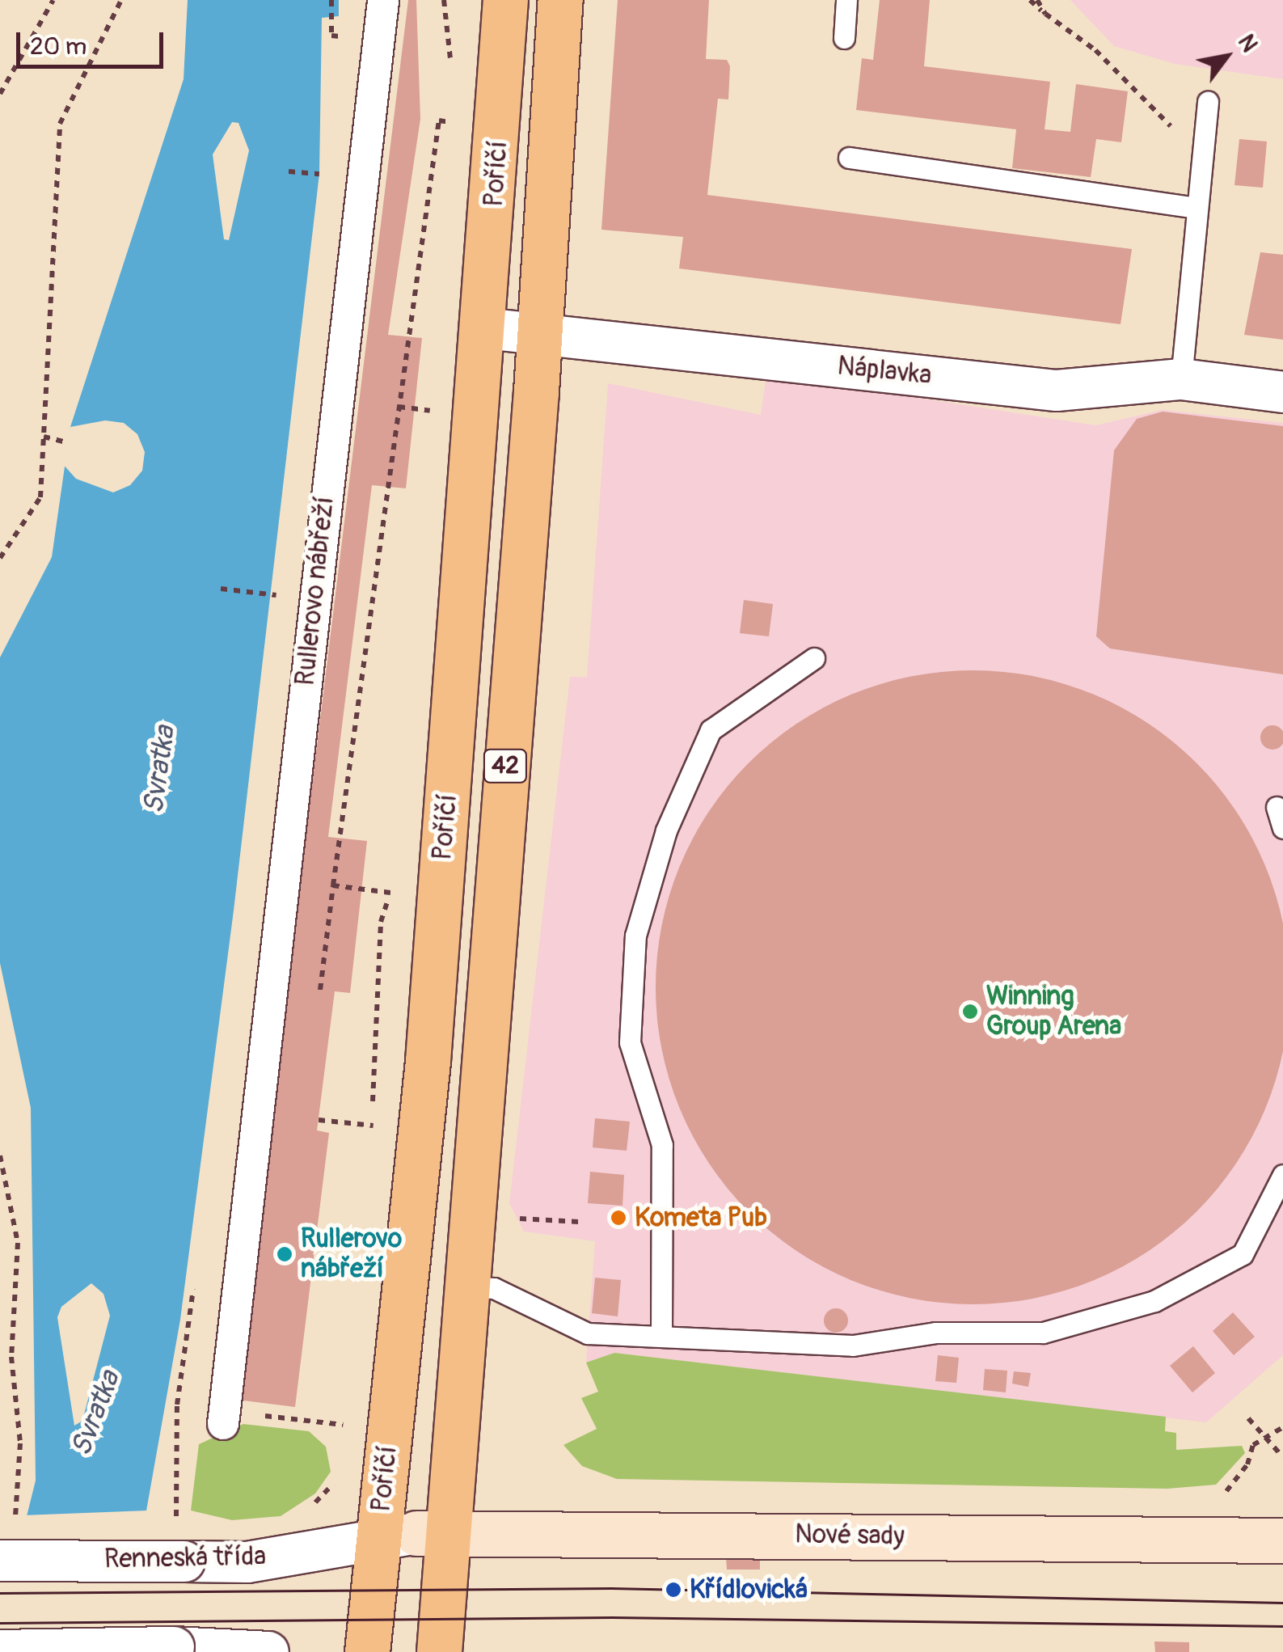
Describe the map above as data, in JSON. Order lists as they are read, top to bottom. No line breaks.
{"streets":{"main road":["Poříčí","42","Nové sady"],"street":["Náplavka","Rullerovo nábřeží","Renneská třída"]},"crossings":[["Poříčí","Náplavka"],["Poříčí","Nové sady"],["Poříčí","Renneská třída"],["Nové sady","Renneská třída"]],"water":["Svratka"],"places":["Winning Group Arena","Kometa Pub","Rullerovo nábřeží","Křídlovická"],"scale_bar":"20 m","north":"top right"}
